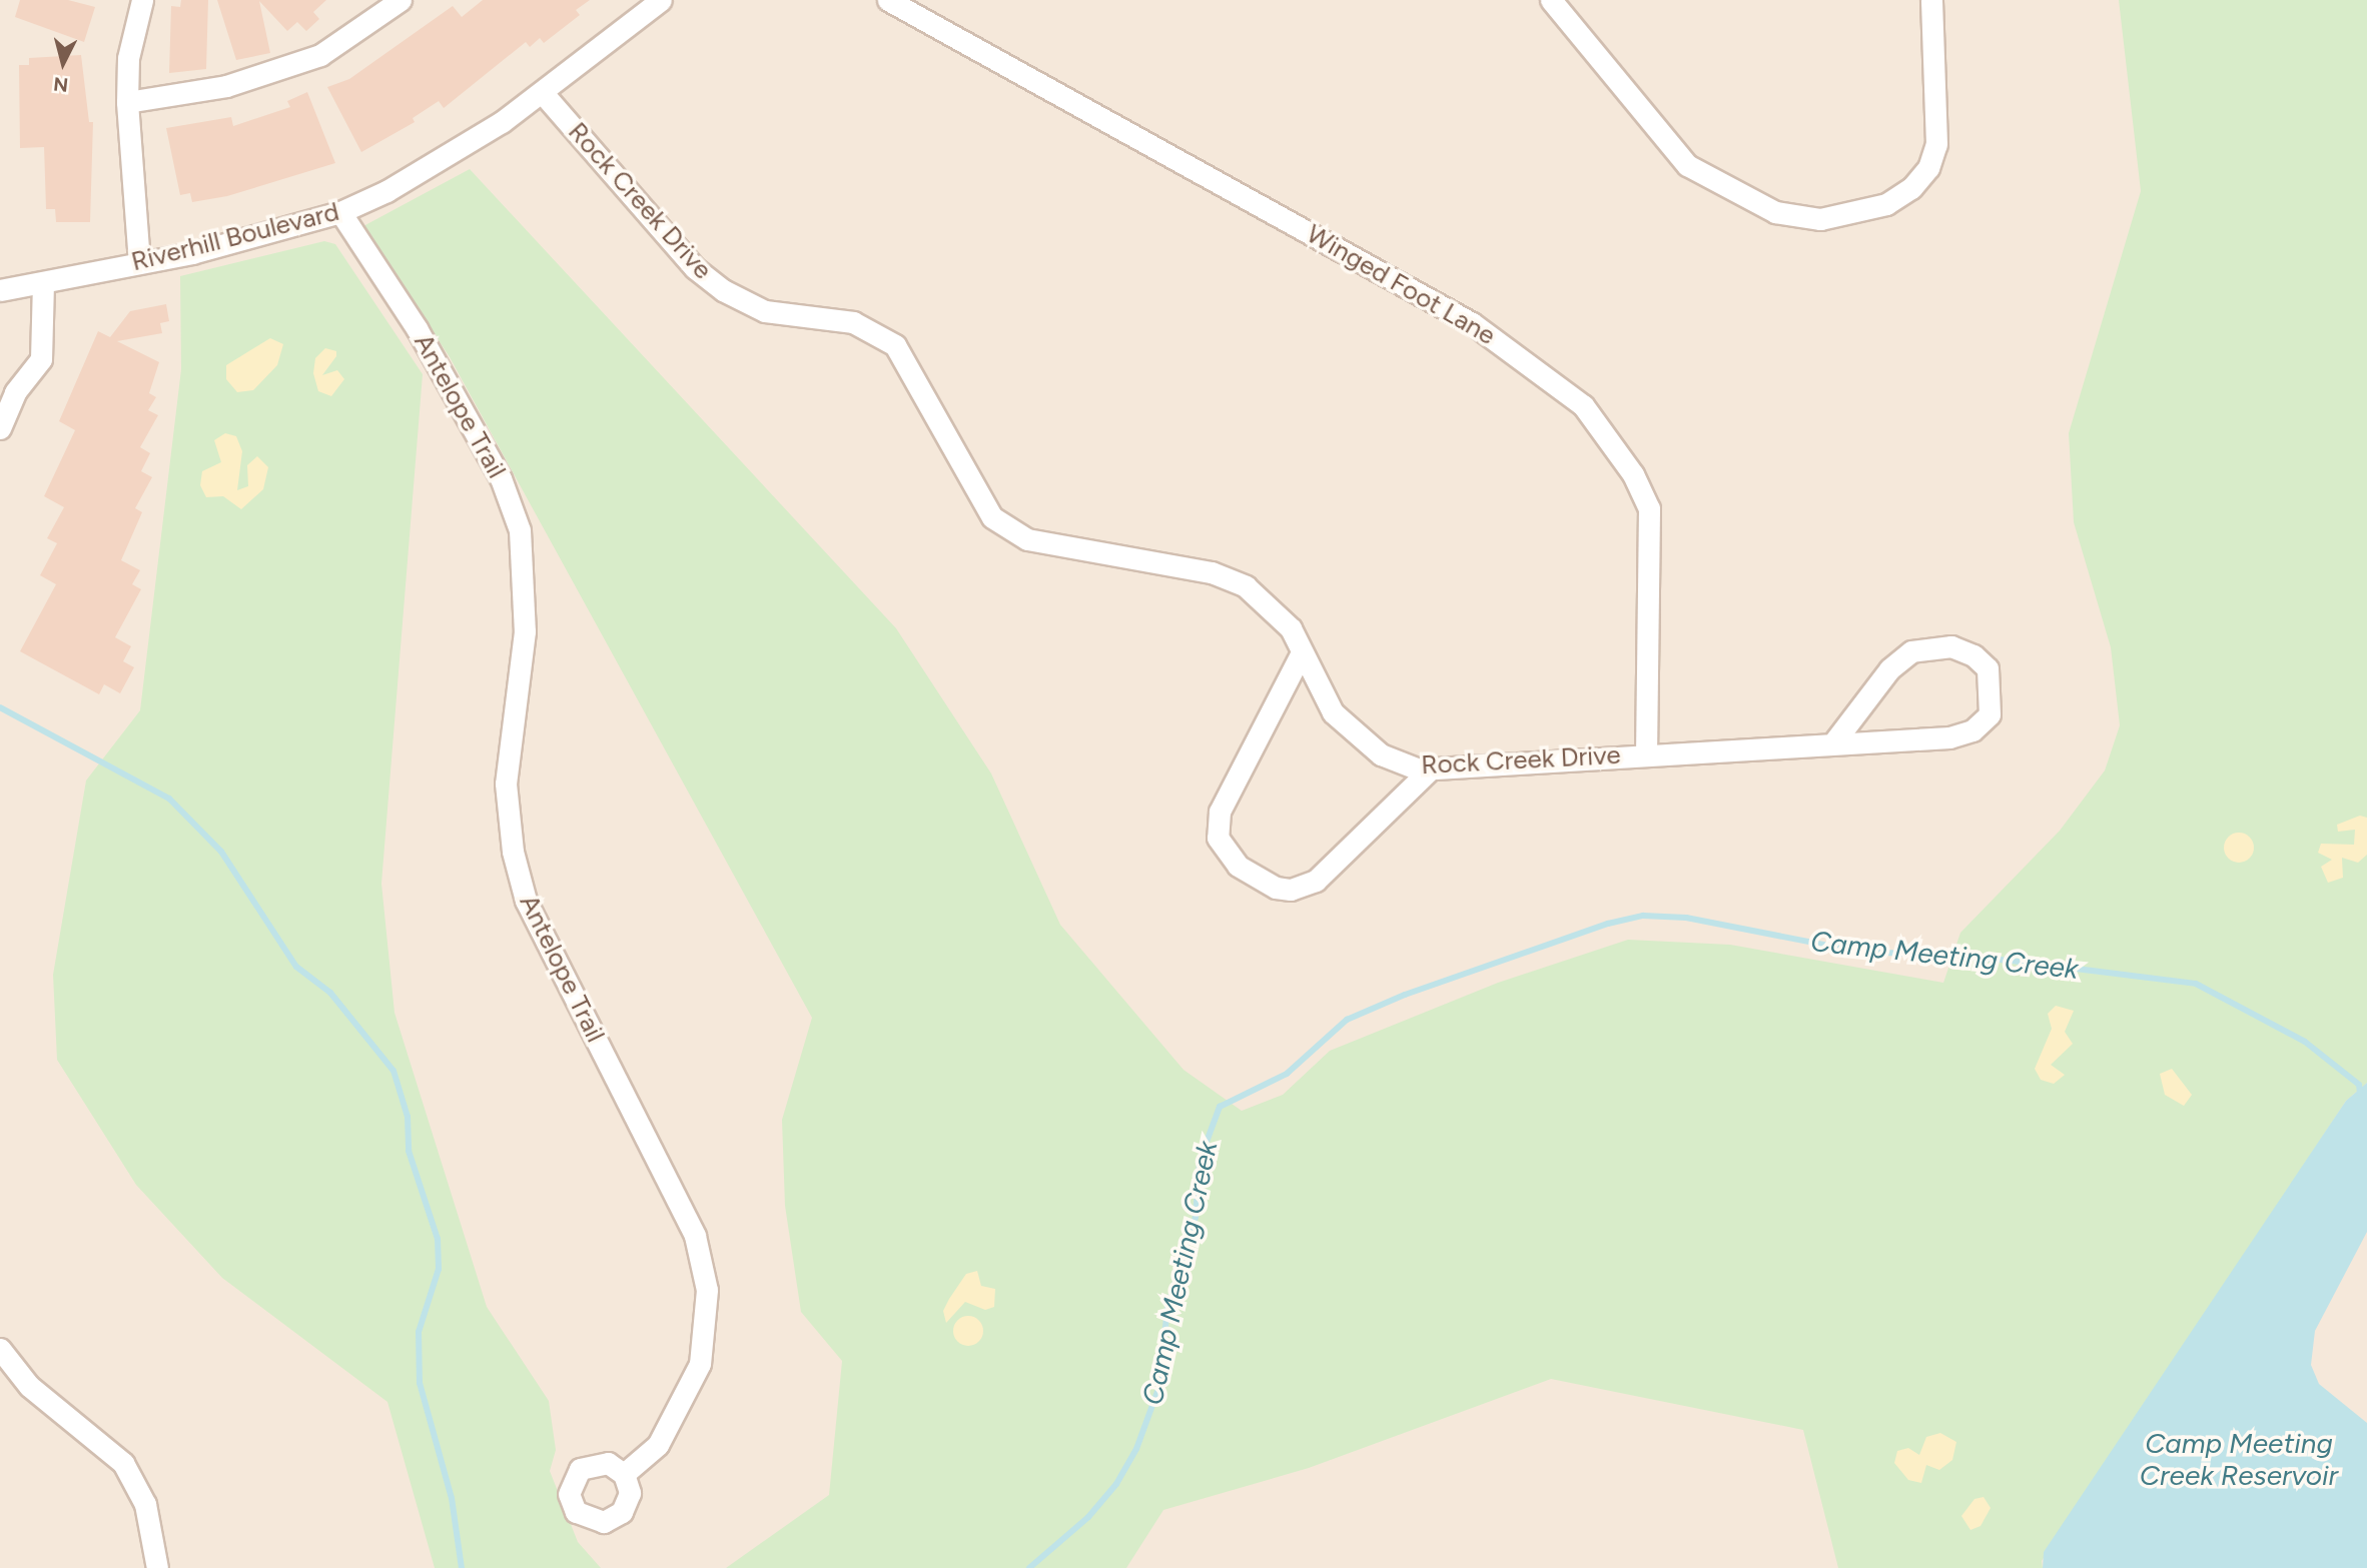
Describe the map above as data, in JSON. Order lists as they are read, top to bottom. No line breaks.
{"streets":{"street":["Rock Creek Drive","Riverhill Boulevard","Winged Foot Lane","Antelope Trail"]},"crossings":[["Rock Creek Drive","Riverhill Boulevard"],["Rock Creek Drive","Winged Foot Lane"],["Riverhill Boulevard","Antelope Trail"]],"water":["Camp Meeting Creek","Camp Meeting Creek Reservoir"],"north":"bottom"}
